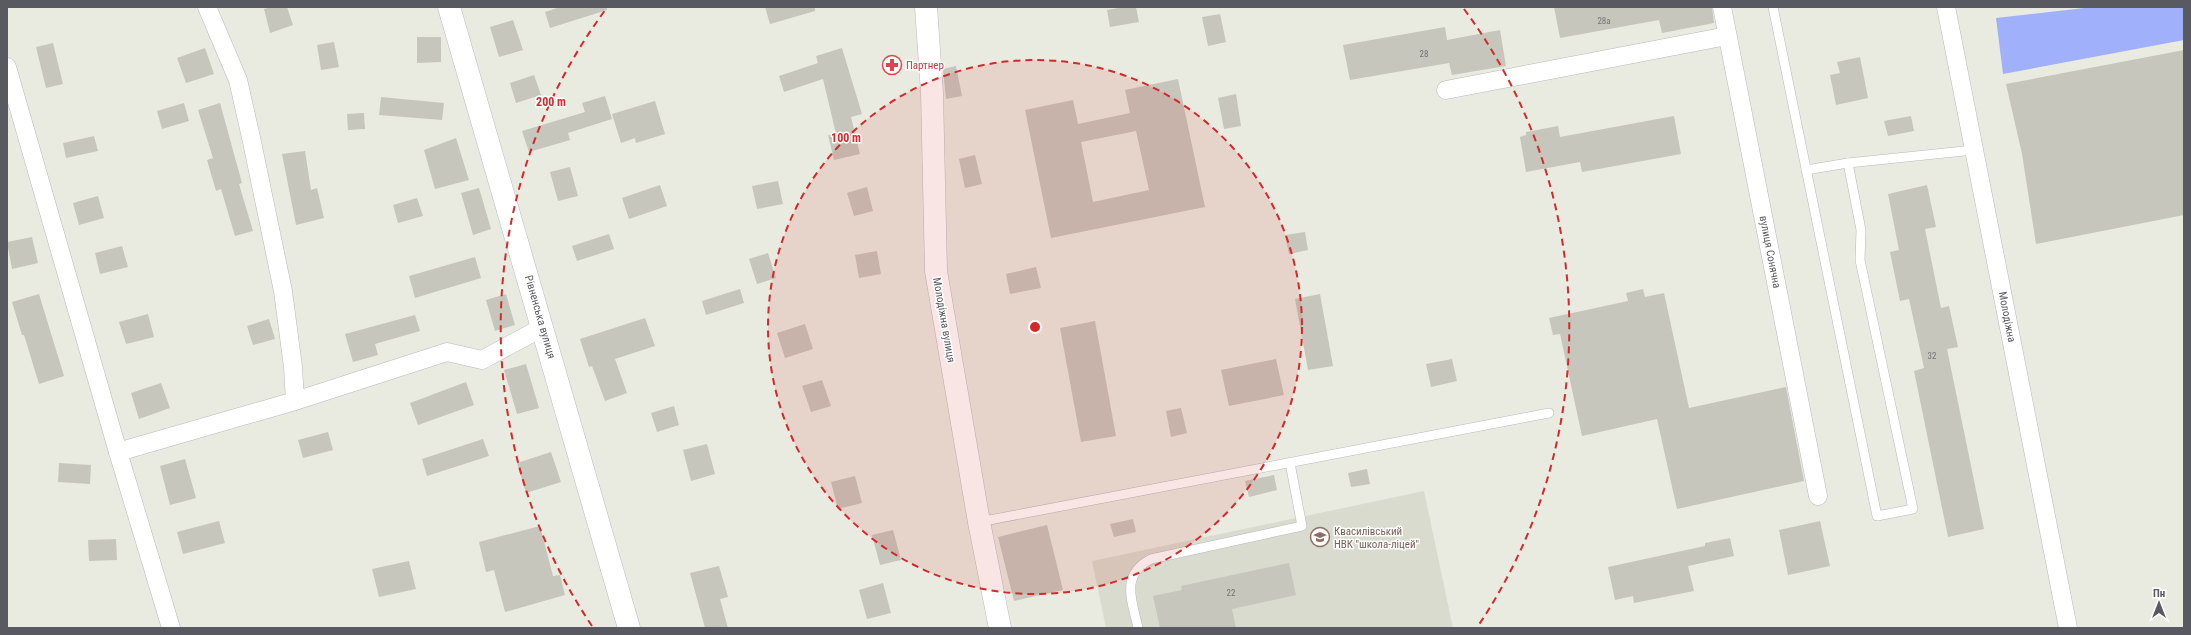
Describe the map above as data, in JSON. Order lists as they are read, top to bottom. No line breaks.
{"streets":{"main road":["Рівненська вулиця","Молодіжна вулиця"],"street":["вулиця Сонячна","Молодіжна"]},"places":{"pharmacy":["Партнер"],"school or university":["Квасилівський НВК \"школа-ліцей\""]},"house_numbers":["28а","28","32","22"],"north":"top","rings":["200 m","100 m"]}
